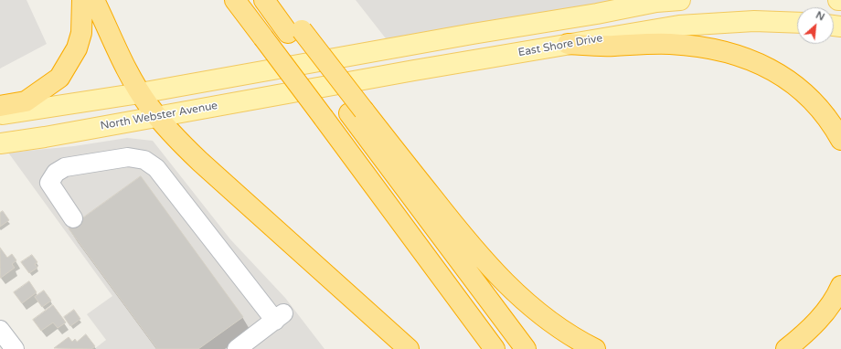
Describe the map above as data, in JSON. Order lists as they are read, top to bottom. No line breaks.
{"streets":{"main road":["East Shore Drive","North Webster Avenue"]},"crossings":[["East Shore Drive","North Webster Avenue"]],"north":"top right"}
